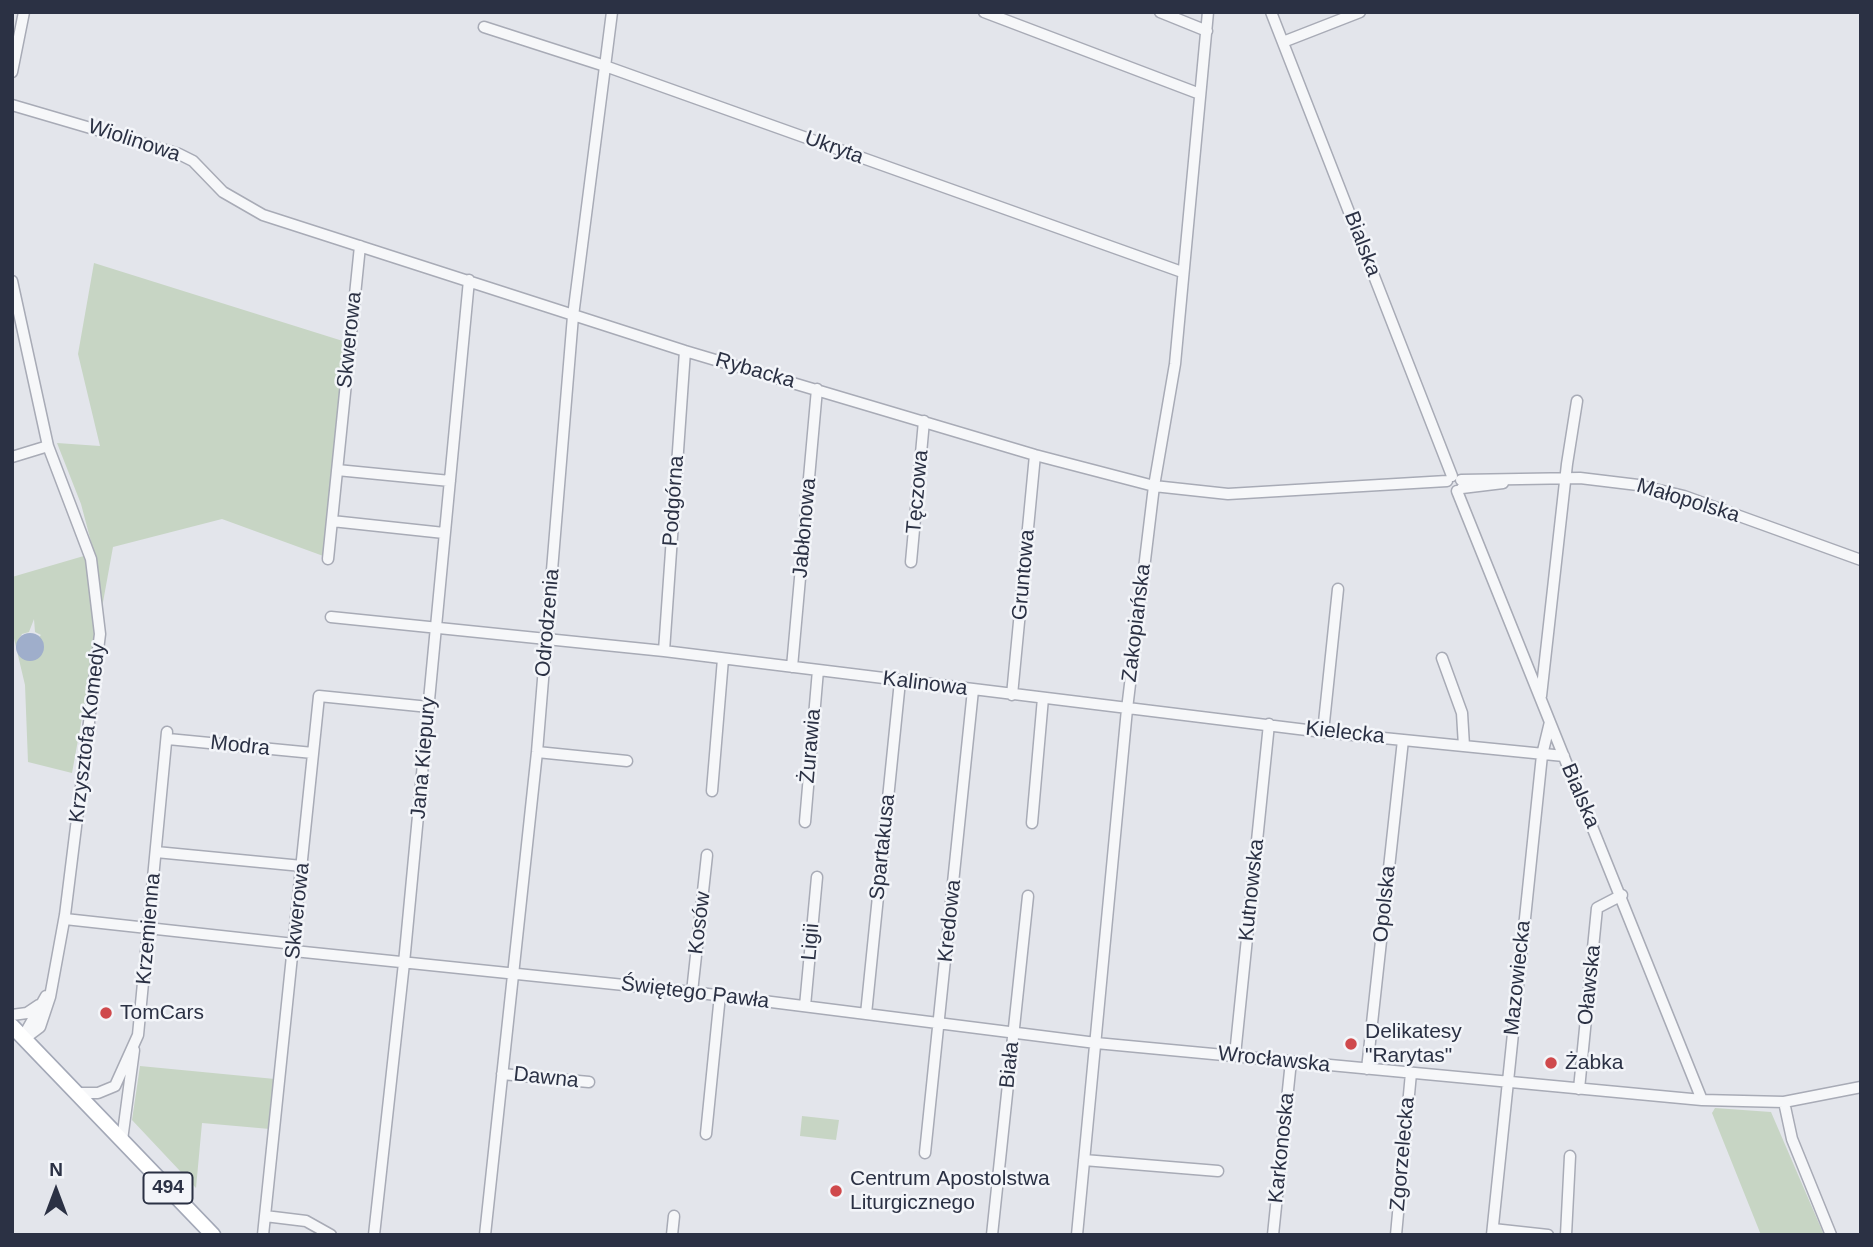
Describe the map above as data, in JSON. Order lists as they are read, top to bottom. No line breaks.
{"streets":{"main road":["494"],"street":["Wiolinowa","Ukryta","Bialska","Skwerowa","Rybacka","Tęczowa","Podgórna","Małopolska","Jabłonowa","Gruntowa","Odrodzenia","Zakopiańska","Kalinowa","Krzysztofa Komedy","Kielecka","Modra","Żurawia","Jana Kiepury","Spartakusa","Kutnowska","Opolska","Kredowa","Kosów","Krzemienna","Ligii","Mazowiecka","Oławska","Świętego Pawła","Wrocławska","Biała","Dawna","Karkonoska","Zgorzelecka"]},"crossings":[["Wiolinowa","Skwerowa"],["Wiolinowa","Rybacka"],["Ukryta","Odrodzenia"],["Ukryta","Zakopiańska"],["Bialska","Małopolska"],["Bialska","Kielecka"],["Bialska","Mazowiecka"],["Bialska","Oławska"],["Bialska","Wrocławska"],["Skwerowa","Rybacka"],["Skwerowa","Modra"],["Skwerowa","Jana Kiepury"],["Skwerowa","Krzemienna"],["Skwerowa","Świętego Pawła"],["Rybacka","Tęczowa"],["Rybacka","Podgórna"],["Rybacka","Małopolska"],["Rybacka","Jabłonowa"],["Rybacka","Gruntowa"],["Rybacka","Odrodzenia"],["Rybacka","Zakopiańska"],["Rybacka","Jana Kiepury"],["Podgórna","Kalinowa"],["Małopolska","Zakopiańska"],["Jabłonowa","Kalinowa"],["Gruntowa","Kalinowa"],["Odrodzenia","Kalinowa"],["Odrodzenia","Świętego Pawła"],["Odrodzenia","Dawna"],["Zakopiańska","Kalinowa"],["Zakopiańska","Kielecka"],["Zakopiańska","Świętego Pawła"],["Zakopiańska","Wrocławska"],["Kalinowa","Kielecka"],["Kalinowa","Żurawia"],["Kalinowa","Jana Kiepury"],["Kalinowa","Spartakusa"],["Kalinowa","Kredowa"],["Krzysztofa Komedy","Świętego Pawła"],["Krzysztofa Komedy","494"],["Kielecka","Kutnowska"],["Kielecka","Opolska"],["Kielecka","Mazowiecka"],["Modra","Krzemienna"],["Jana Kiepury","Świętego Pawła"],["Spartakusa","Świętego Pawła"],["Kutnowska","Wrocławska"],["Opolska","Wrocławska"],["Kredowa","Świętego Pawła"],["Kosów","Świętego Pawła"],["Krzemienna","Świętego Pawła"],["Krzemienna","494"],["Ligii","Świętego Pawła"],["Mazowiecka","Wrocławska"],["Oławska","Wrocławska"],["Świętego Pawła","Wrocławska"],["Świętego Pawła","Biała"],["Wrocławska","Karkonoska"],["Wrocławska","Zgorzelecka"]],"places":["TomCars","Delikatesy \"Rarytas\"","Żabka","Centrum Apostolstwa Liturgicznego"],"north":"top"}
